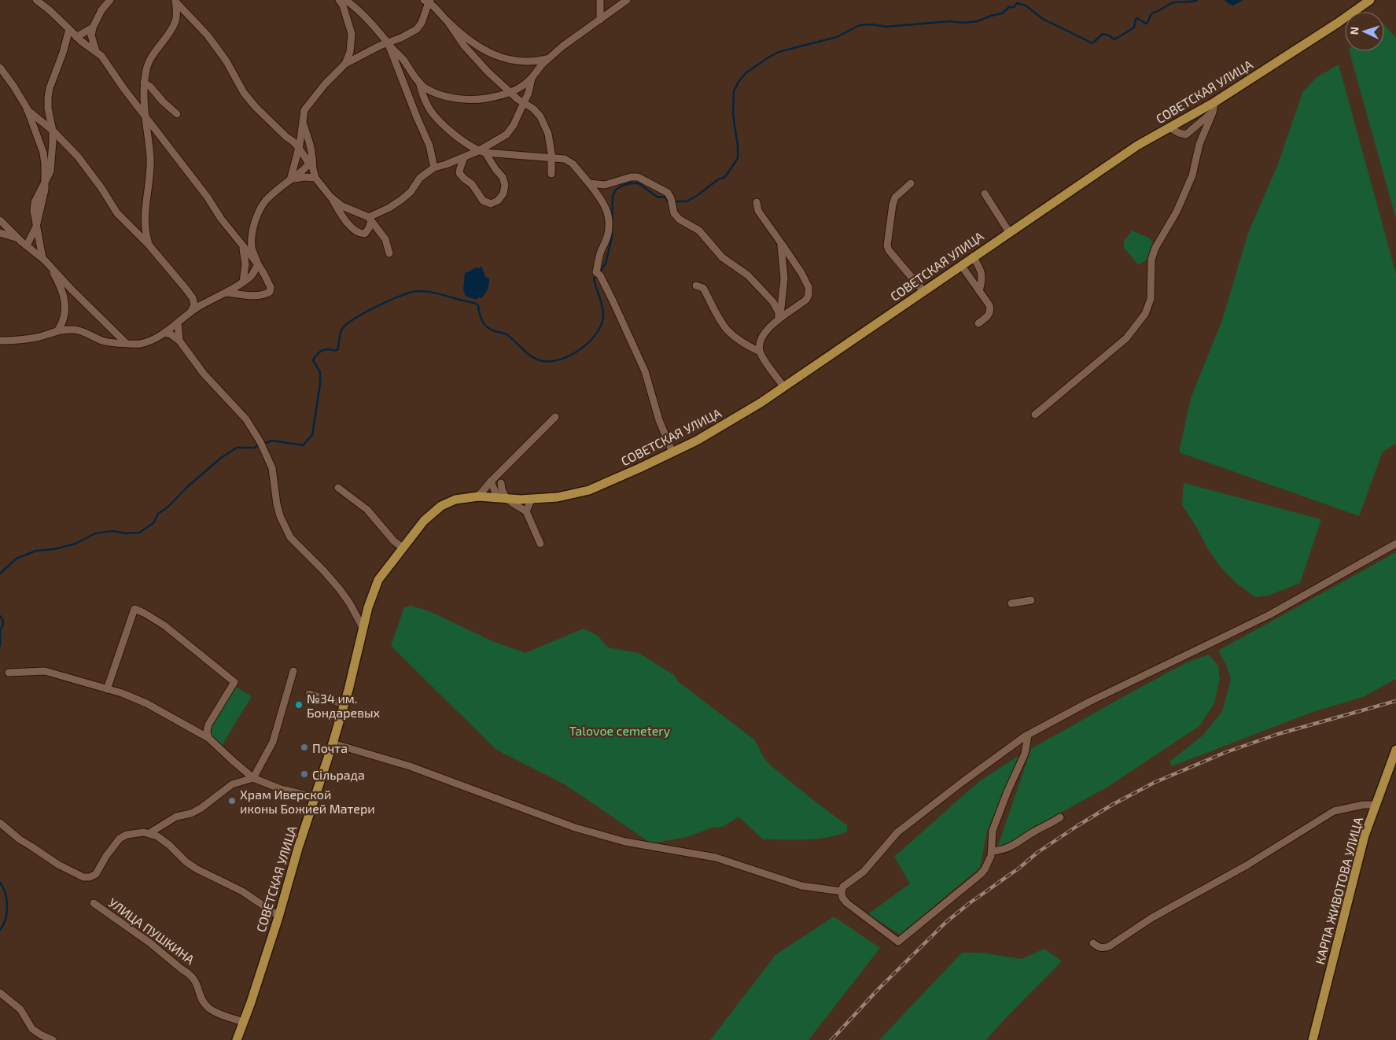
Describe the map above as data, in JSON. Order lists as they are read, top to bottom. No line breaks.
{"streets":{"main road":["СОВЕТСКАЯ УЛИЦА","КАРПА ЖИВОТОВА УЛИЦА"],"street":["УЛИЦА ПУШКИНА"]},"crossings":[["СОВЕТСКАЯ УЛИЦА","УЛИЦА ПУШКИНА"]],"parks":["Talovoe cemetery"],"places":["№34 им. Бондаревых","Почта","Сільрада","Храм Иверской иконы Божией Матери"],"north":"left"}
